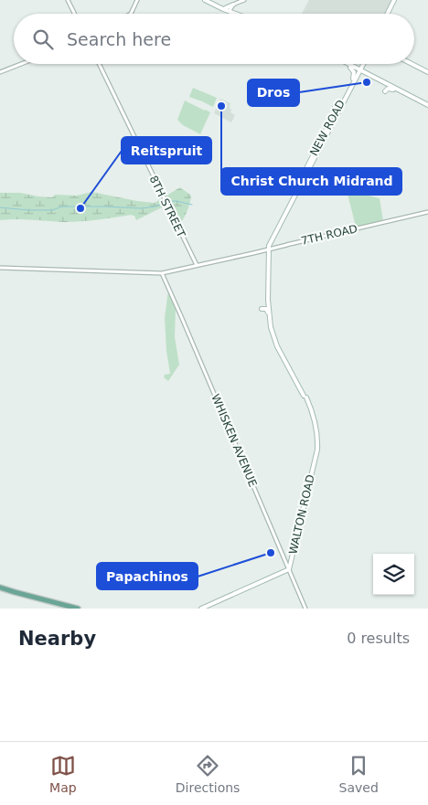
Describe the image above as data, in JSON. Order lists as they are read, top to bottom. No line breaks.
{"streets":{"main road":["NEW ROAD","WALTON ROAD"],"street":["8TH STREET","7TH ROAD","WHISKEN AVENUE"]},"crossings":[["NEW ROAD","7TH ROAD"],["NEW ROAD","WALTON ROAD"],["8TH STREET","7TH ROAD"],["7TH ROAD","WHISKEN AVENUE"],["7TH ROAD","WALTON ROAD"],["WHISKEN AVENUE","WALTON ROAD"]],"places":["Dros","Christ Church Midrand","Reitspruit","Papachinos"],"page":{"search":"Search here","heading":["Nearby","0 results"],"nav":["Map","Directions","Saved"]}}
